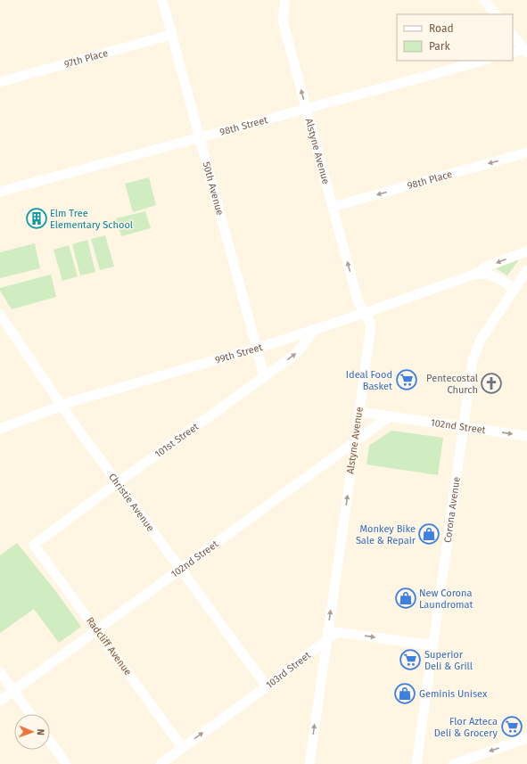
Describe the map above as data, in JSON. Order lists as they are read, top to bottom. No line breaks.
{"streets":{"street":["97th Place","98th Street","Alstyne Avenue","98th Place","50th Avenue","99th Street","102nd Street","101st Street","Christie Avenue","Corona Avenue","Radcliff Avenue","103rd Street"]},"crossings":[["97th Place","50th Avenue"],["98th Street","Alstyne Avenue"],["98th Street","50th Avenue"],["Alstyne Avenue","98th Place"],["Alstyne Avenue","99th Street"],["Alstyne Avenue","102nd Street"],["Alstyne Avenue","103rd Street"],["50th Avenue","99th Street"],["50th Avenue","101st Street"],["99th Street","101st Street"],["99th Street","Christie Avenue"],["99th Street","Corona Avenue"],["102nd Street","Christie Avenue"],["102nd Street","Corona Avenue"],["102nd Street","Radcliff Avenue"],["101st Street","Christie Avenue"],["101st Street","Radcliff Avenue"],["Christie Avenue","103rd Street"],["Corona Avenue","103rd Street"],["Radcliff Avenue","103rd Street"]],"one_way":["Alstyne Avenue","98th Place","103rd Street"],"places":{"building":["Elm Tree Elementary School"],"supermarket":["Ideal Food Basket","Superior Deli & Grill","Flor Azteca Deli & Grocery"],"church":["Pentecostal Church"],"shop":["Monkey Bike Sale & Repair","New Corona Laundromat","Geminis Unisex"]},"legend":["Road","Park"],"north":"right"}
